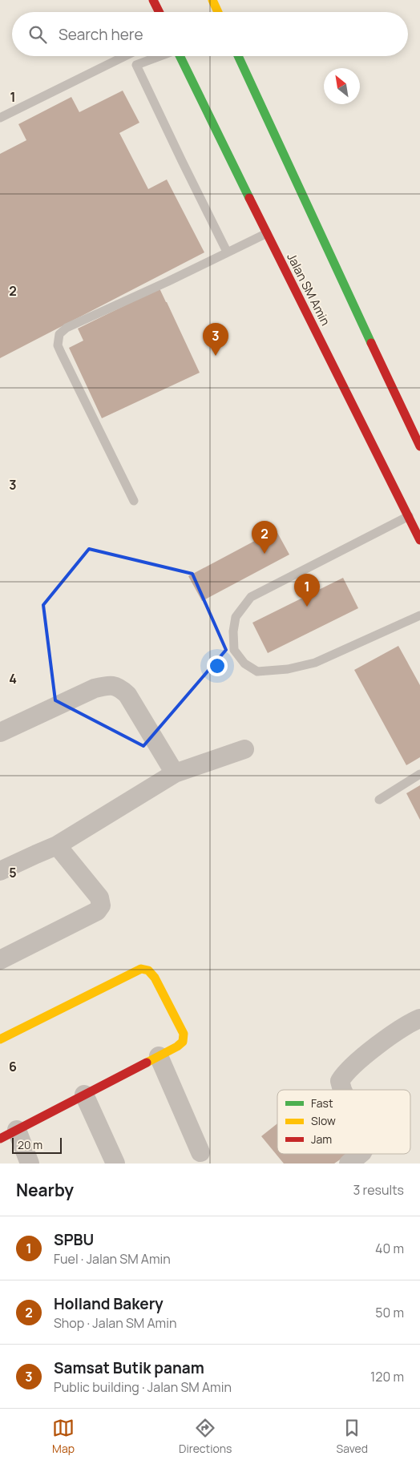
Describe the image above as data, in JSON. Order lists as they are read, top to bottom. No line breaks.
{"streets":{"main road":["Jalan SM Amin"]},"legend":["Fast","Slow","Jam"],"scale_bar":"20 m","north":"top left","page":{"search":"Search here","pins":["3","2","1"],"scale":"20 m","heading":["Nearby","3 results"],"list":[{"mark":"1","name":"SPBU","note":"Fuel · Jalan SM Amin","value":"40 m"},{"mark":"2","name":"Holland Bakery","note":"Shop · Jalan SM Amin","value":"50 m"},{"mark":"3","name":"Samsat Butik panam","note":"Public building · Jalan SM Amin","value":"120 m"}],"nav":["Map","Directions","Saved"]},"grid":{"rows":["1","2","3","4","5","6"]}}
